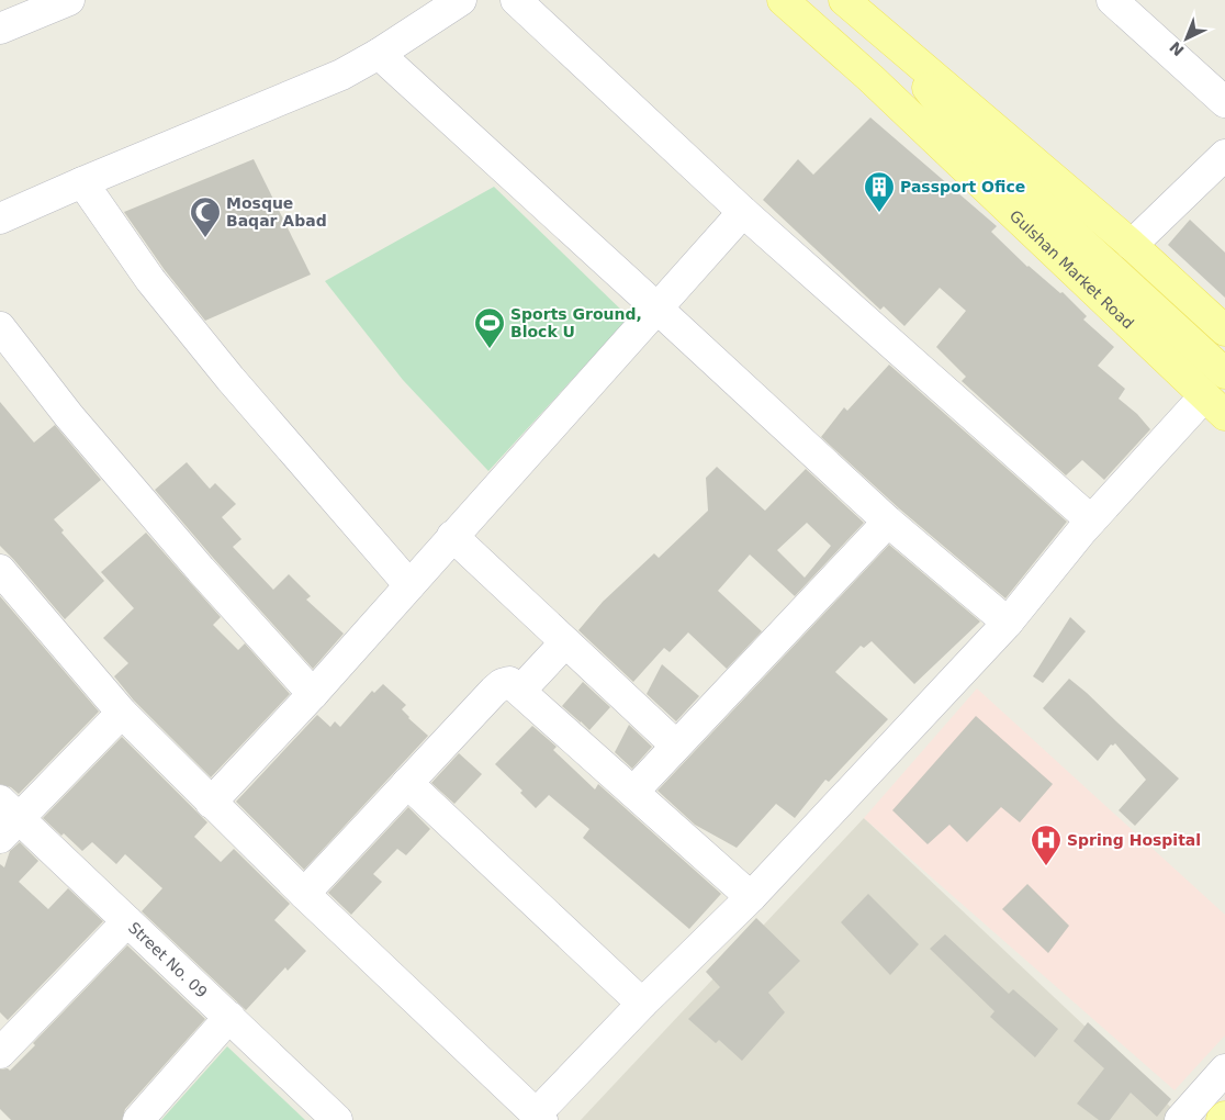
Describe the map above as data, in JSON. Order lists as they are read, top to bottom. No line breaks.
{"streets":{"main road":["Gulshan Market Road"],"street":["Street No. 09"]},"places":{"building":["Passport Ofice"],"mosque":["Mosque Baqar Abad"],"sports":["Sports Ground, Block U"],"hospital":["Spring Hospital"]},"north":"bottom left"}
